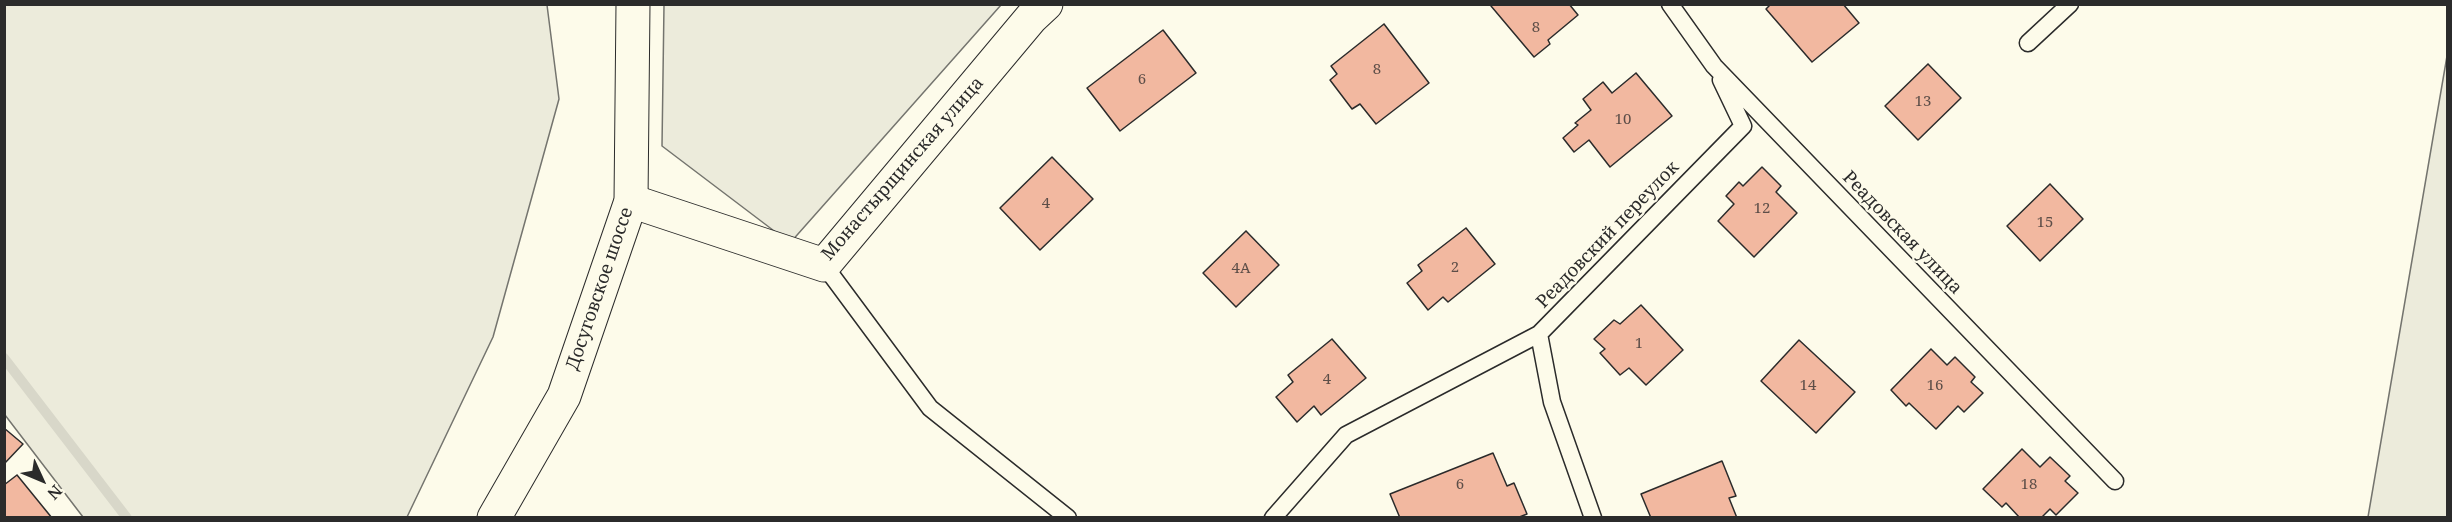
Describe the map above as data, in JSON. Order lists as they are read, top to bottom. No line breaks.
{"streets":{"main road":["Монастырщинская улица","Досуговское шоссе"],"lane":["Реадовская улица","Реадовский переулок"]},"crossings":[["Монастырщинская улица","Досуговское шоссе"],["Реадовская улица","Реадовский переулок"]],"house_numbers":["8","8","6","13","10","4","12","15","2","4А","1","4","14","16","6","18"],"north":"bottom right"}
